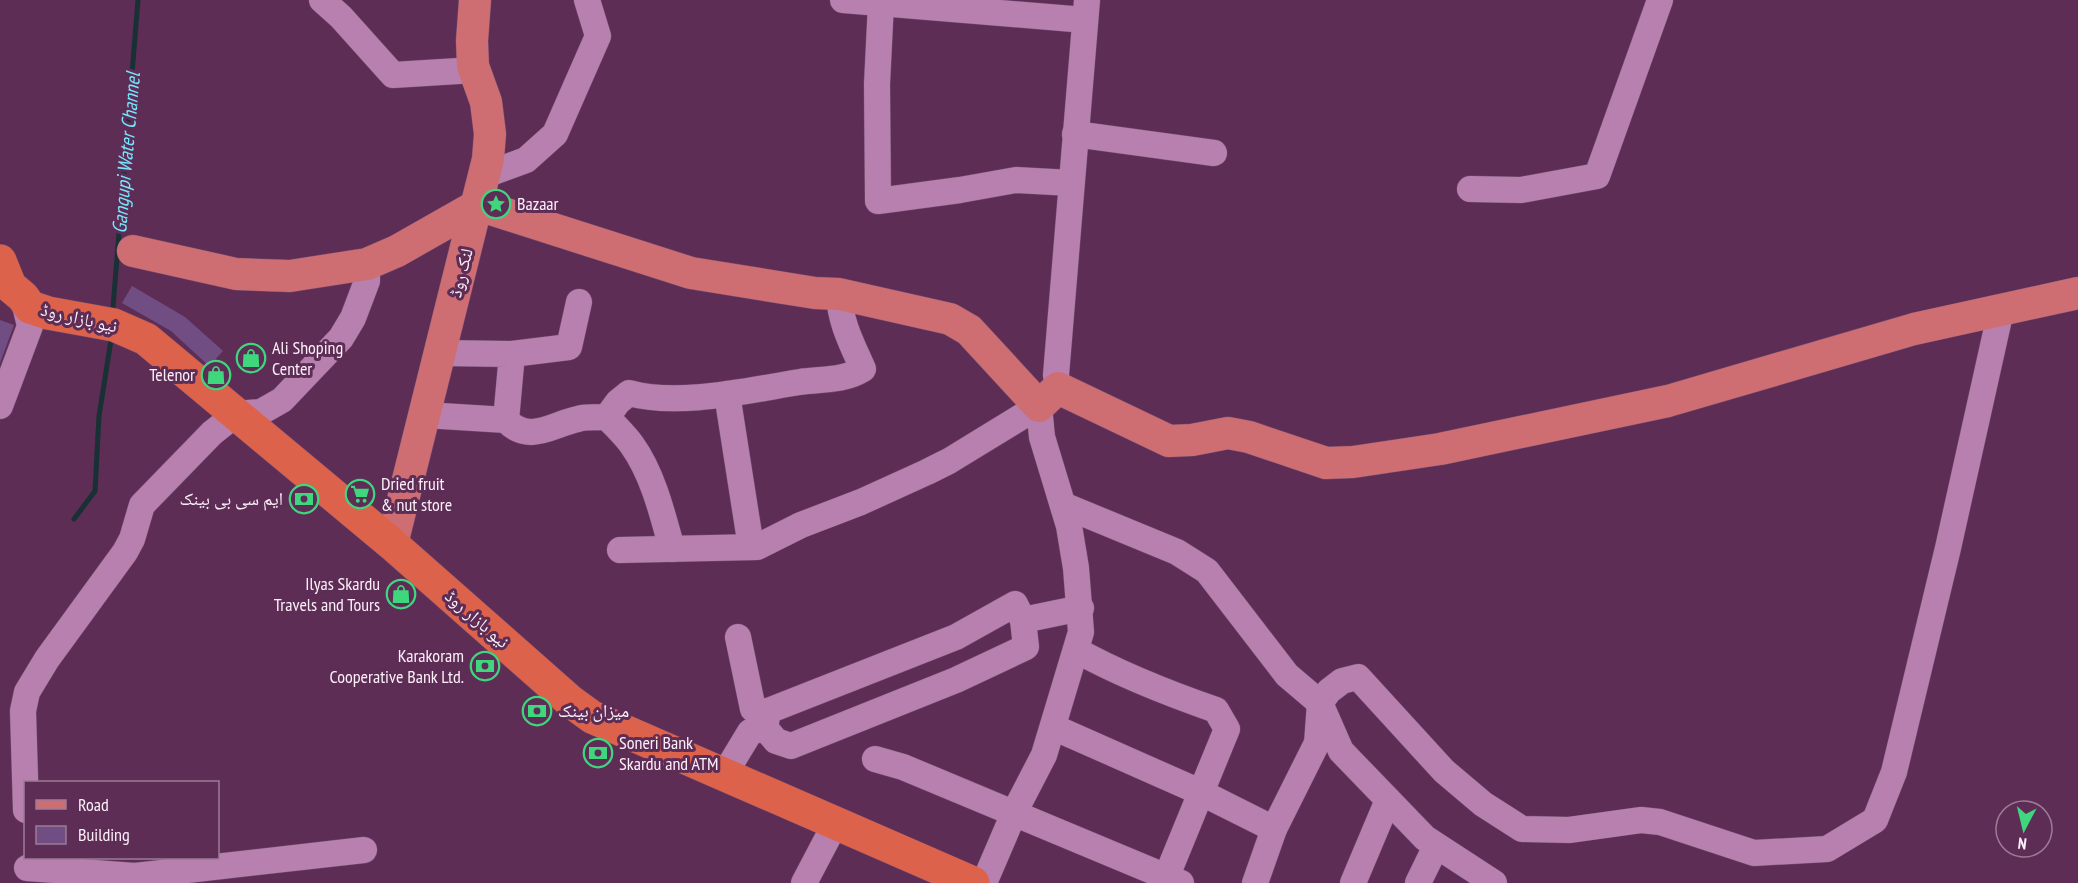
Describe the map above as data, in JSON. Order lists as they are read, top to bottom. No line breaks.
{"streets":{"highway":["نیو بازار روڈ"],"main road":["لنک روڈ"]},"crossings":[["لنک روڈ","نیو بازار روڈ"]],"water":["Gangupi Water Channel"],"places":{"place":["Bazaar"],"shop":["Ali Shoping Center","Telenor","Ilyas Skardu Travels and Tours"],"supermarket":["Dried fruit & nut store"],"bank":["ایم سی بی بینک","Karakoram Cooperative Bank Ltd.","میزان بینک","Soneri Bank Skardu and ATM"]},"legend":["Road","Building"],"north":"bottom"}
